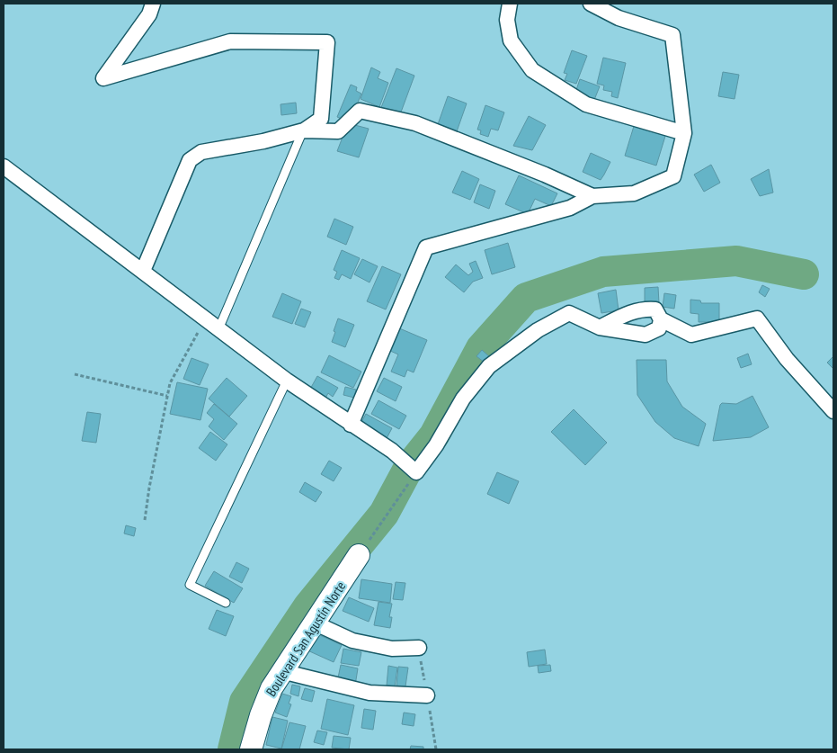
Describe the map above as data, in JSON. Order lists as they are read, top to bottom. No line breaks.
{"streets":{"main road":["Boulevard San Agustín Norte"]}}
